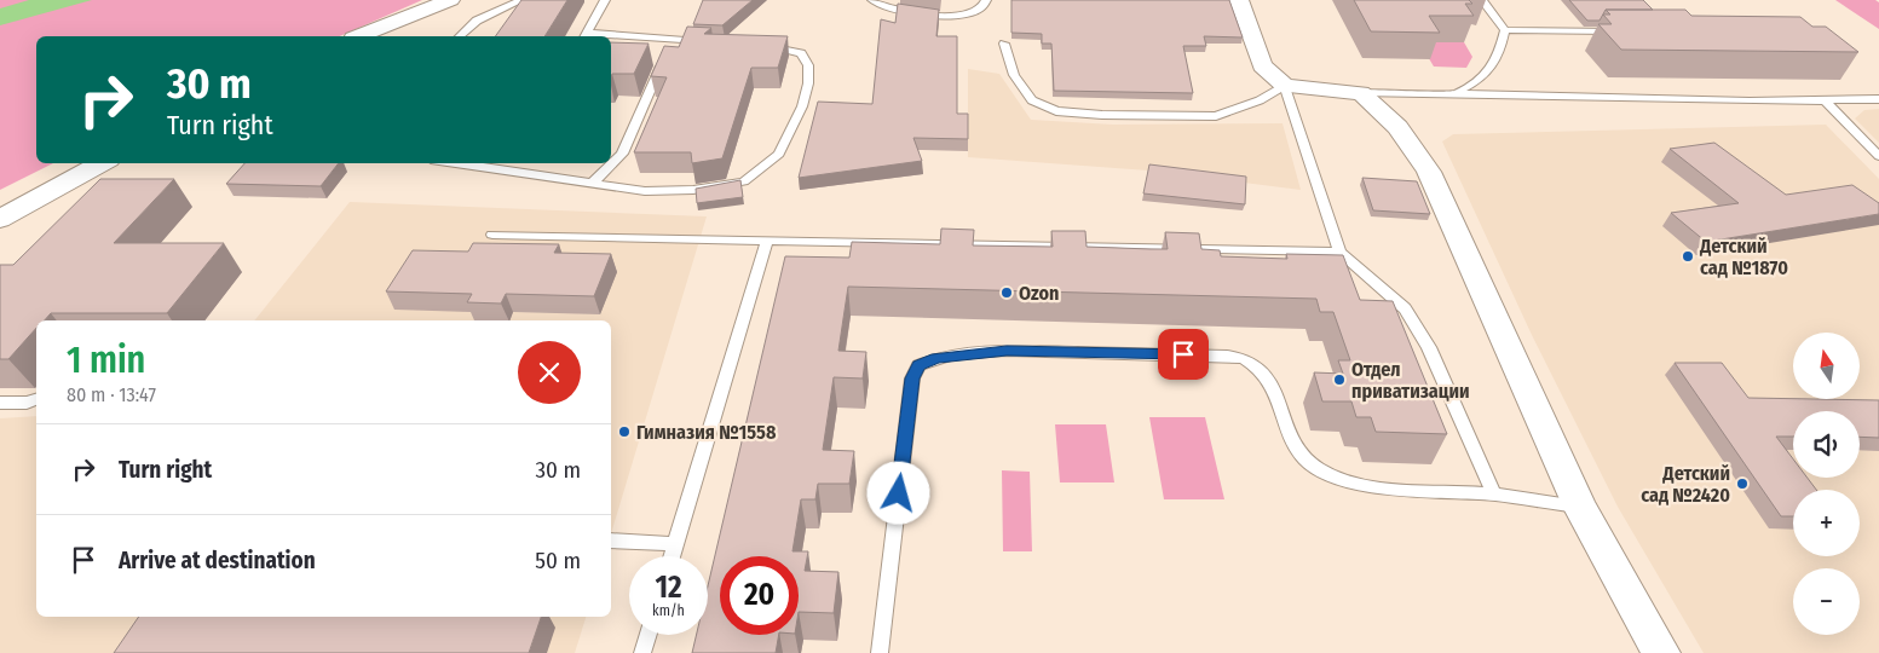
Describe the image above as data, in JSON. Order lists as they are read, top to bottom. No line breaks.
{"places":["Детский сад №1870","Ozon","Отдел приватизации","Гимназия №1558","Детский сад №2420"],"north":"top","page":{"turn":["30 m","Turn right"],"heading":["1 min","80 m · 13:47"],"map_buttons":["+","−"],"list":[{"name":"Turn right","value":"30 m"},{"name":"Arrive at destination","value":"50 m"}],"speed":"12 km/h","limit":"20"}}
